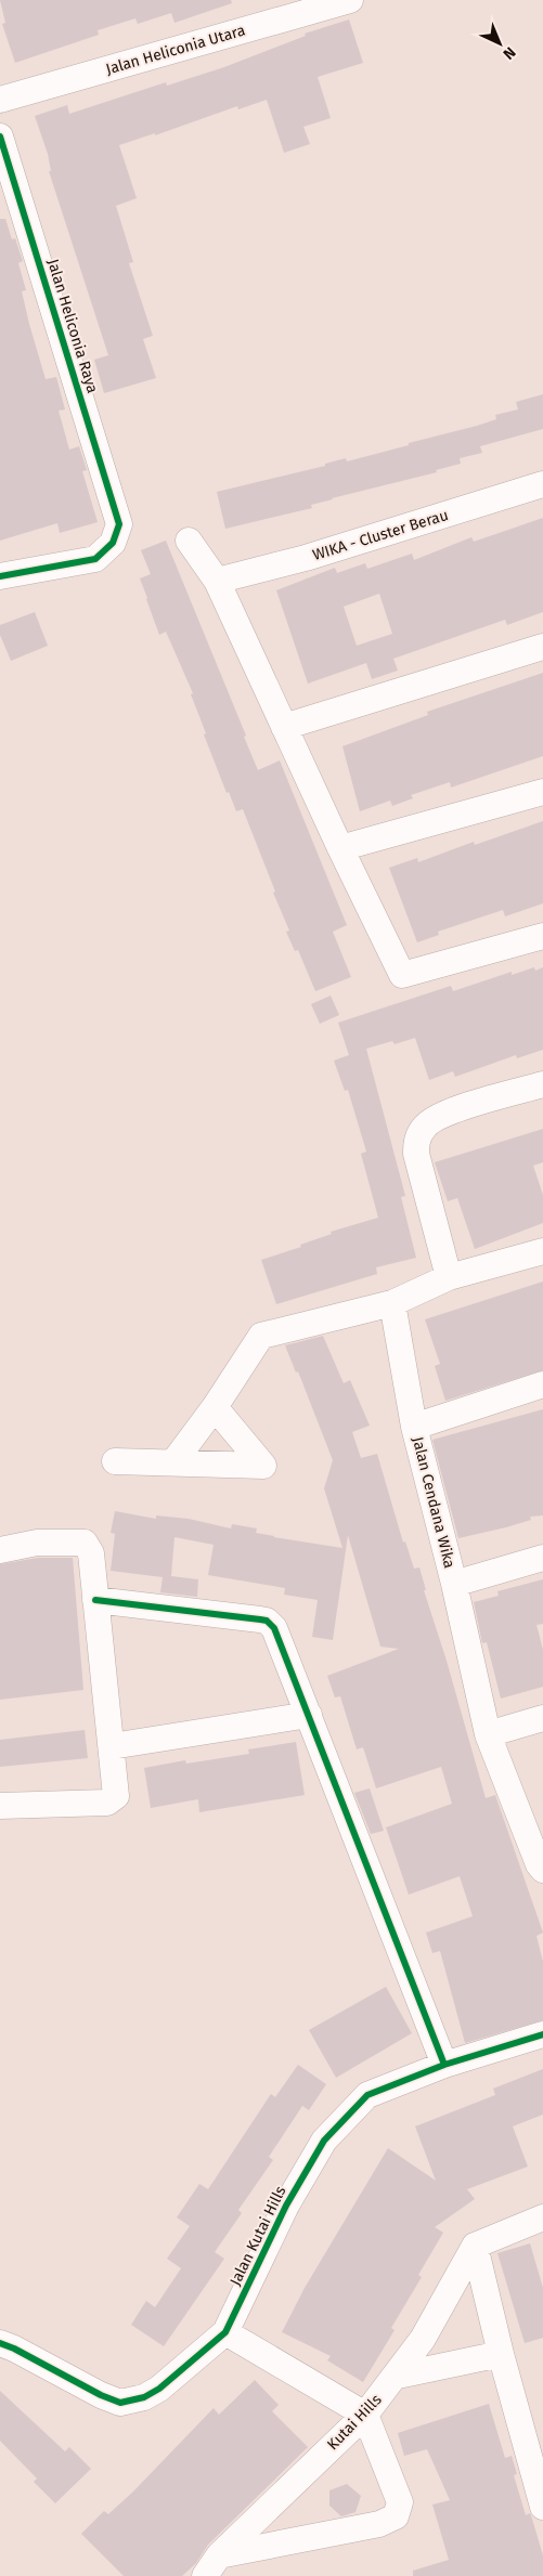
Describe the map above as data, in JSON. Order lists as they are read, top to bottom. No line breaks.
{"streets":{"street":["Jalan Heliconia Utara","Jalan Heliconia Raya","WIKA - Cluster Berau","Jalan Cendana Wika","Jalan Kutai Hills","Kutai Hills"]},"north":"bottom right"}
